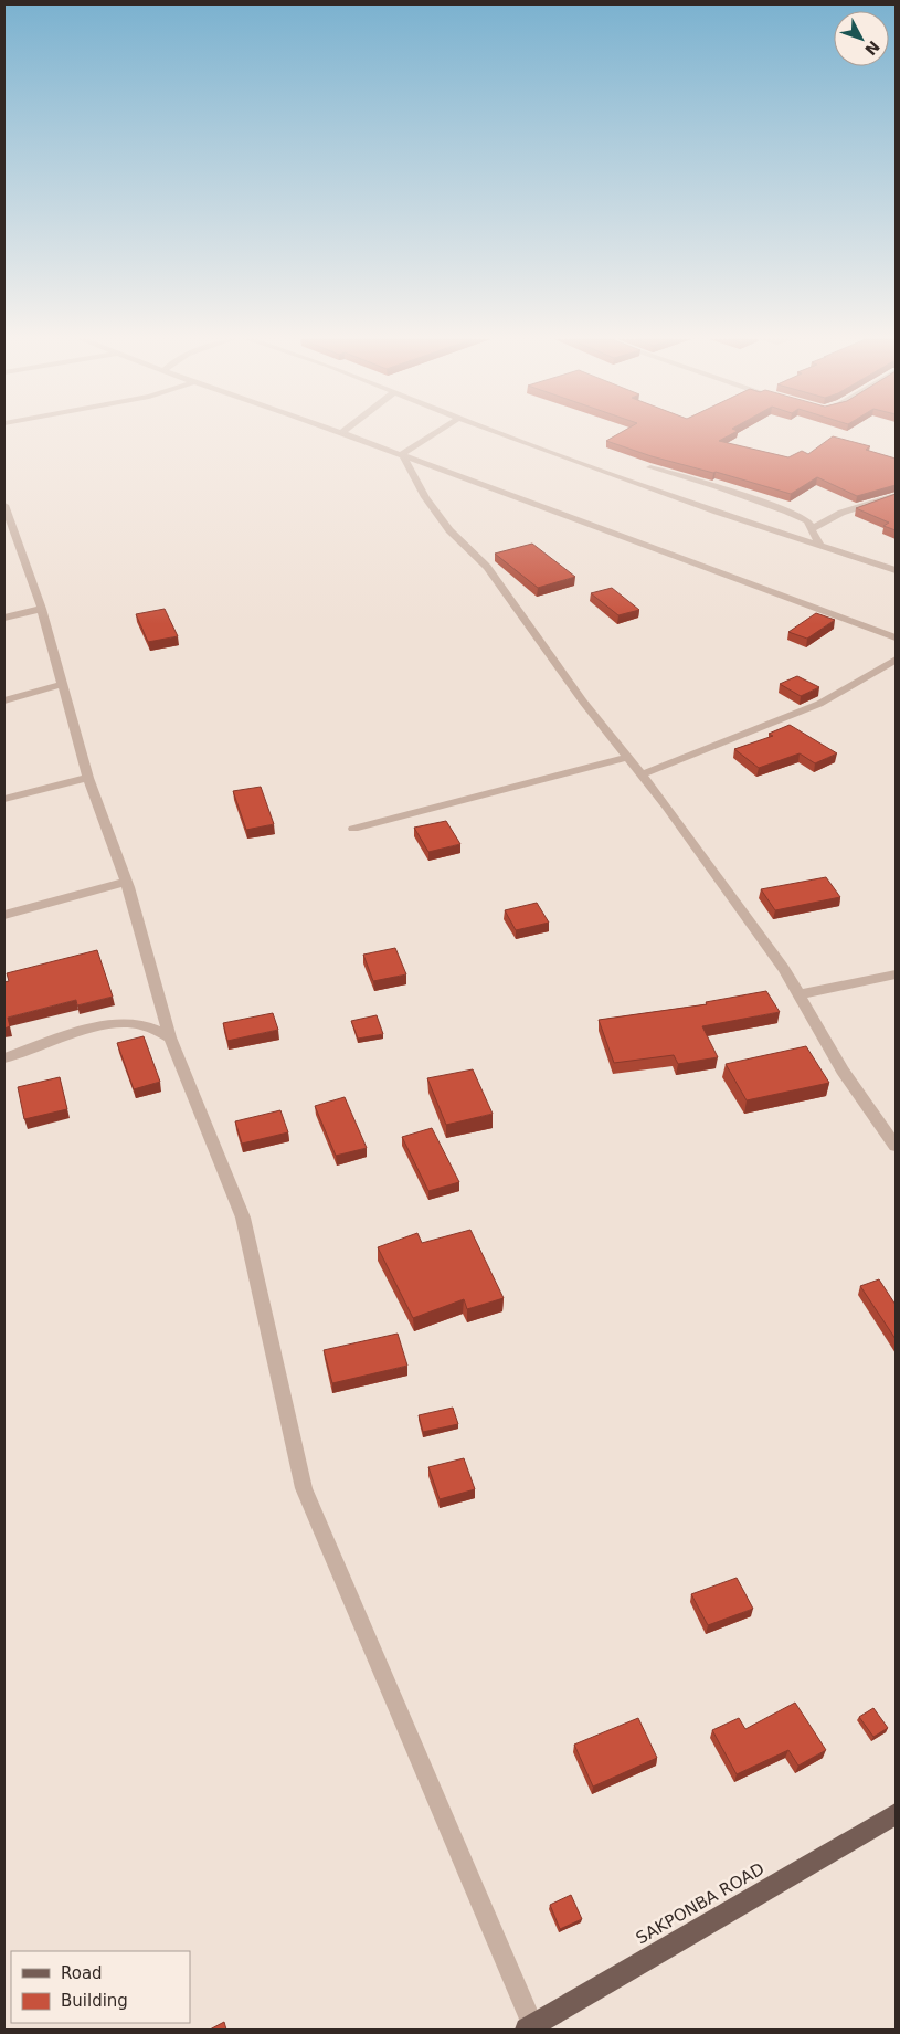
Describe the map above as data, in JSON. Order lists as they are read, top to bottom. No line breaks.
{"streets":{"main road":["SAKPONBA ROAD"]},"legend":["Road","Building"],"north":"bottom right"}
